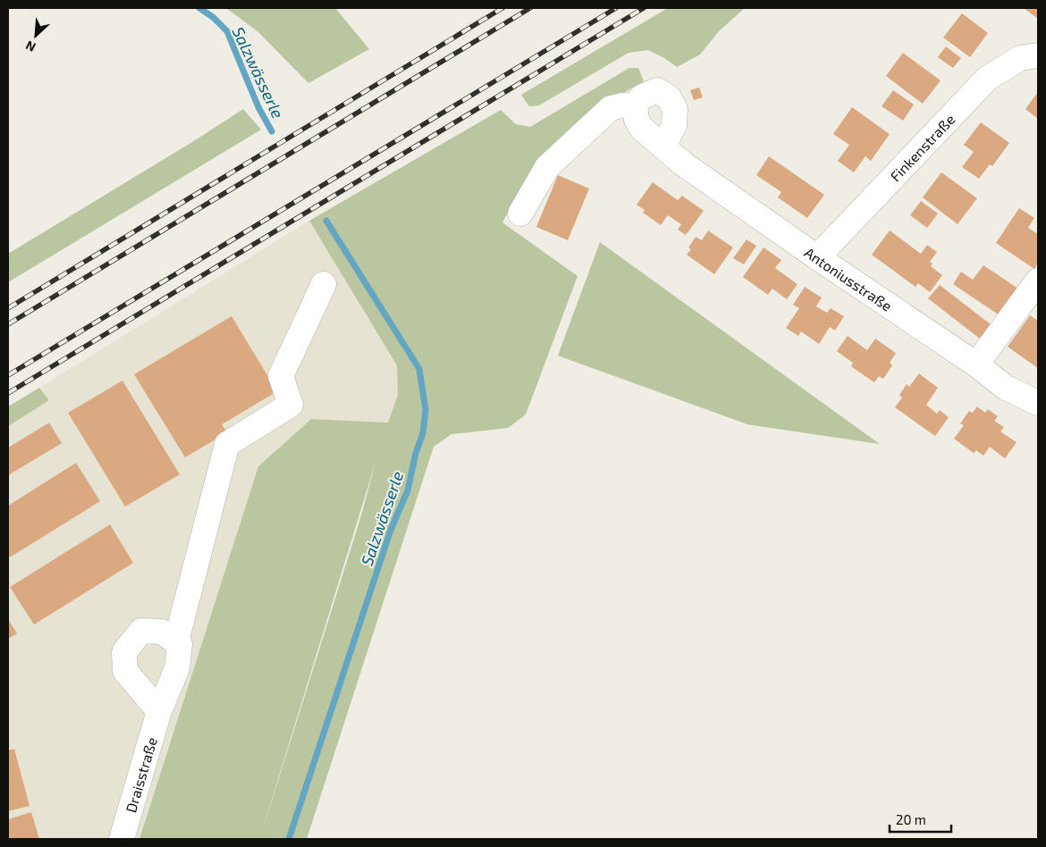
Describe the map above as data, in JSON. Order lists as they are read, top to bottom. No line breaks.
{"streets":{"street":["Finkenstraße","Antoniusstraße","Draisstraße"]},"crossings":[["Finkenstraße","Antoniusstraße"]],"water":["Salzwässerle"],"scale_bar":"20 m","north":"bottom left"}
